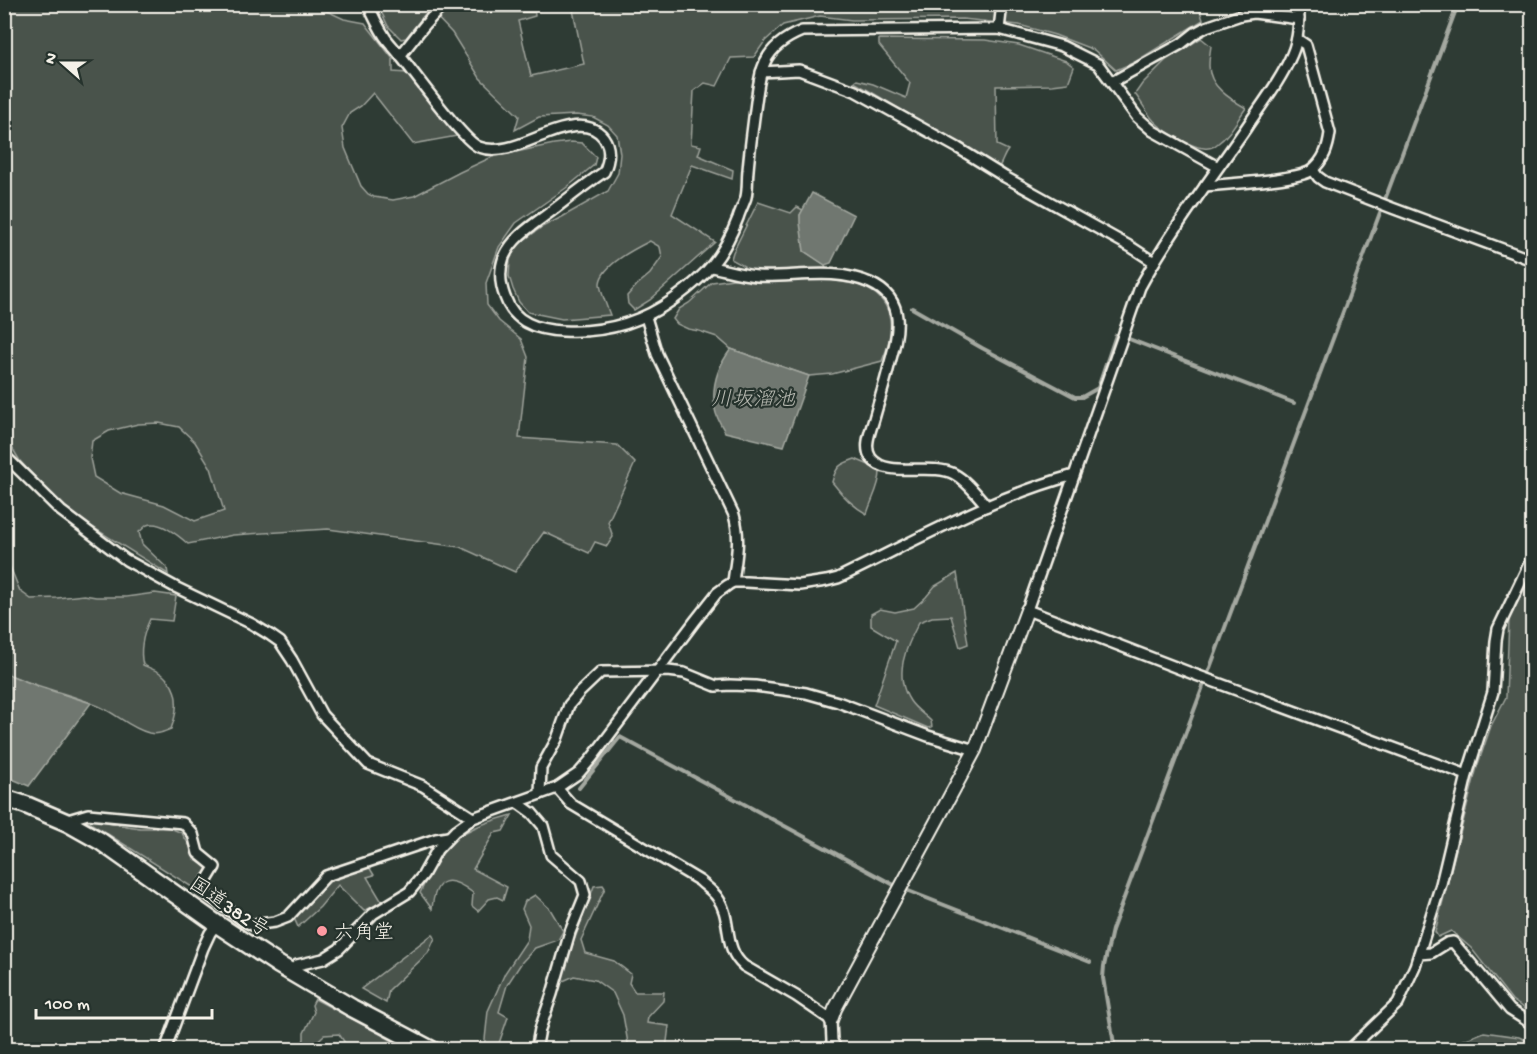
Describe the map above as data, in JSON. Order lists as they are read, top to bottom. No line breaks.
{"streets":{"highway":["国道382号"]},"water":["川坂溜池"],"places":["六角堂"],"scale_bar":"100 m","north":"left"}
